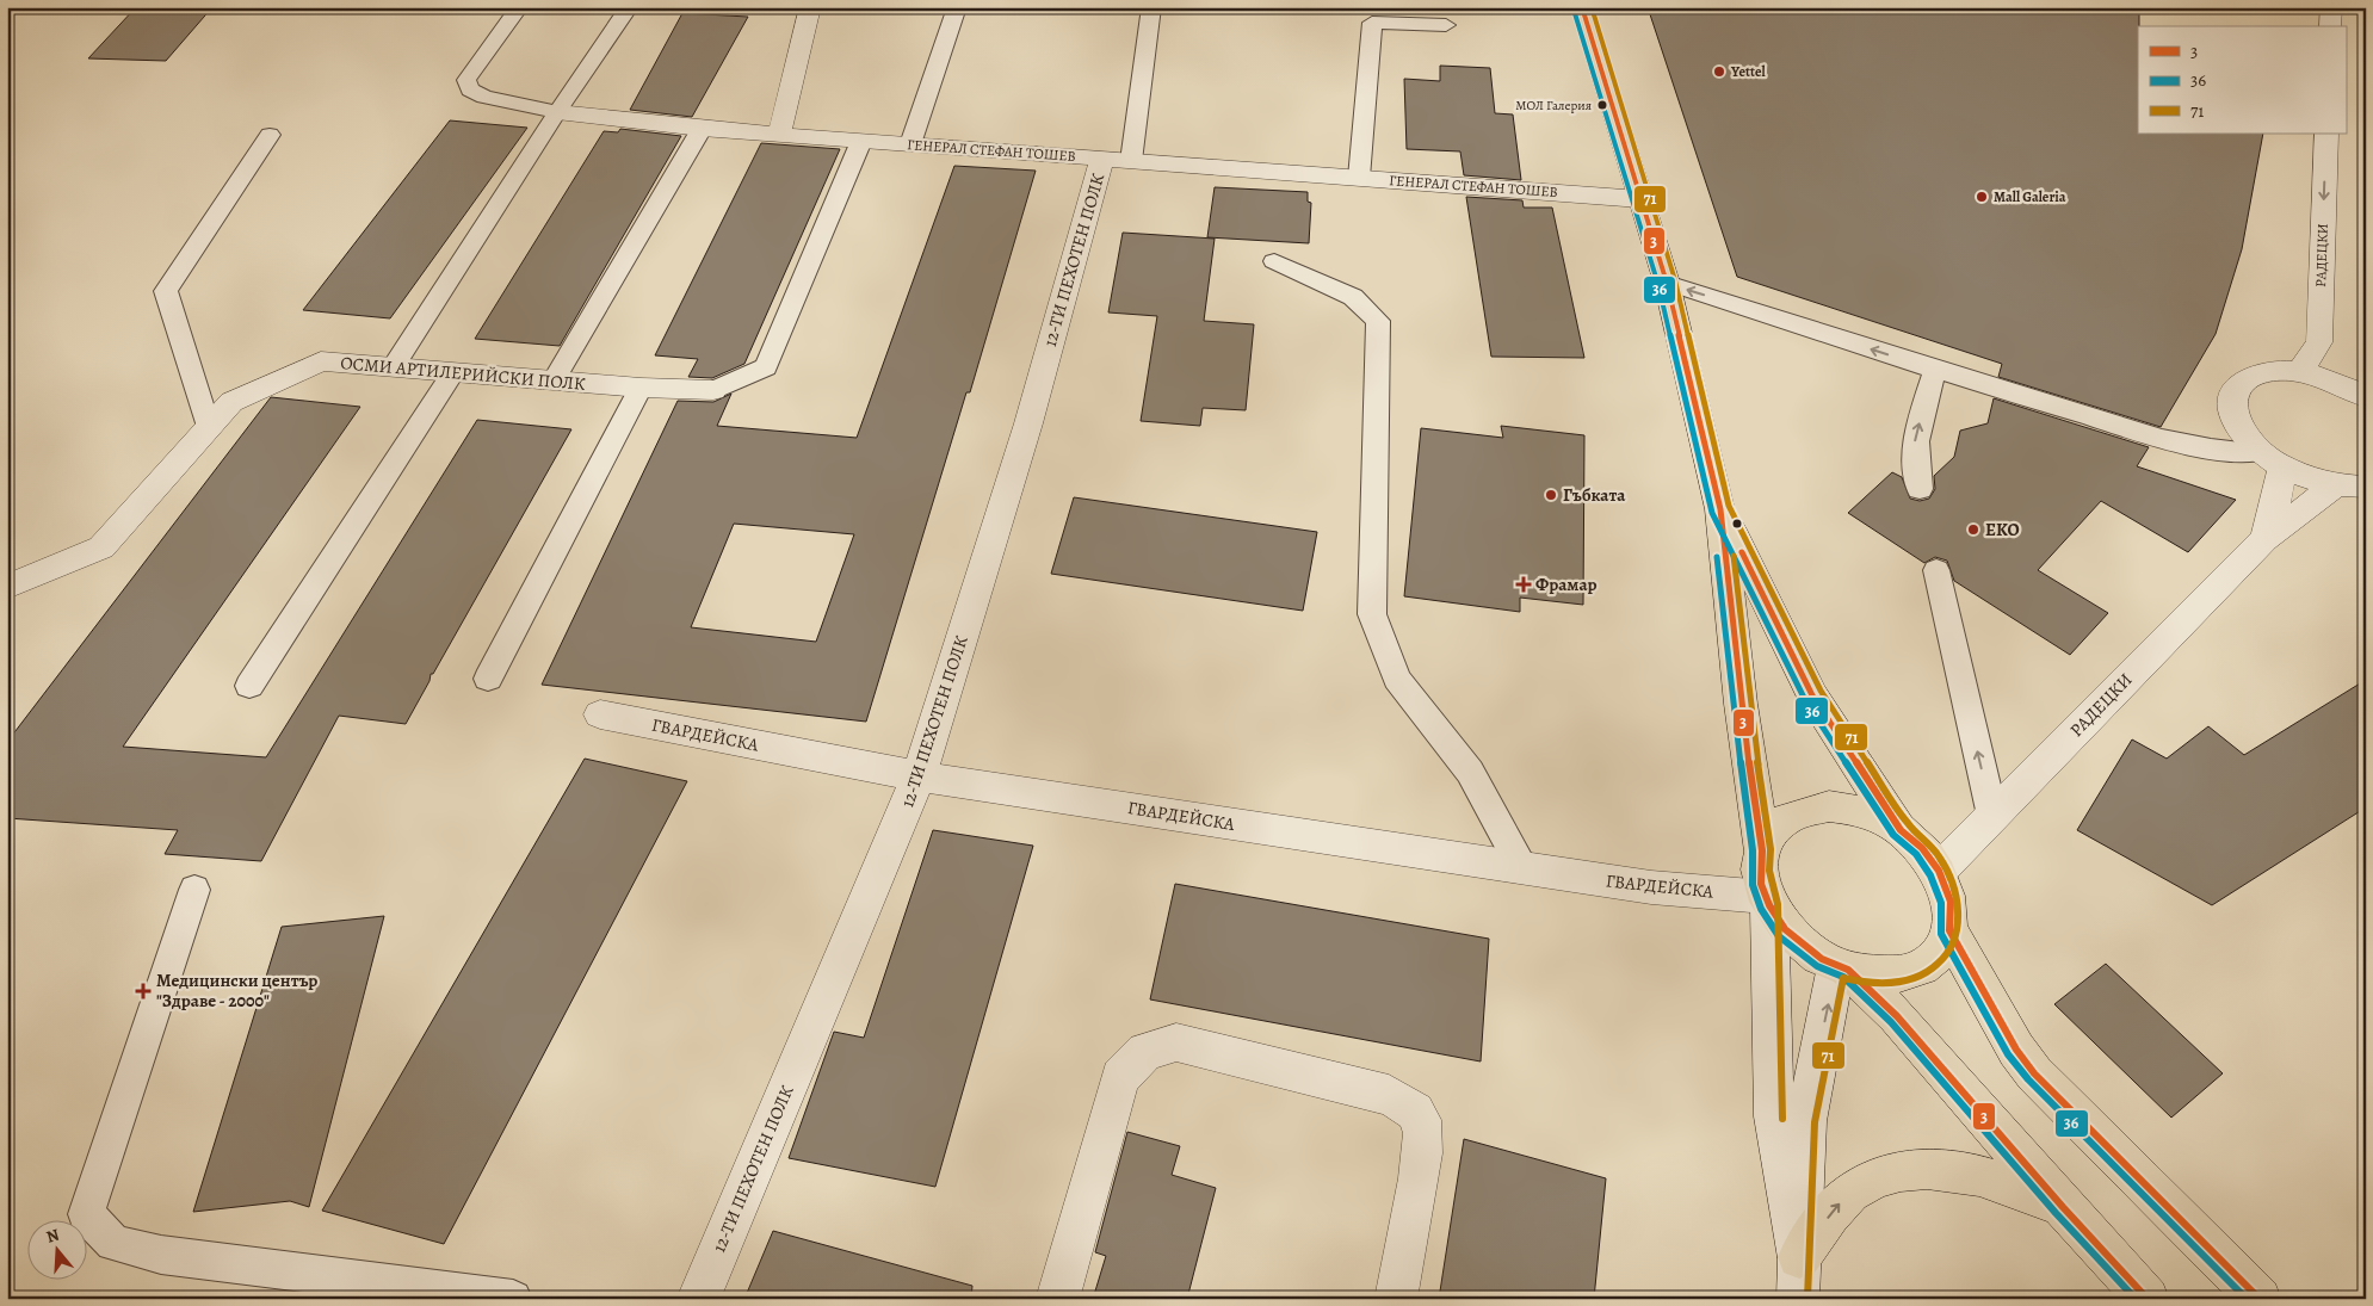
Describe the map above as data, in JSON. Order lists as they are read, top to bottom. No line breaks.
{"streets":{"street":["ГЕНЕРАЛ СТЕФАН ТОШЕВ","РАДЕЦКИ","12-ТИ ПЕХОТЕН ПОЛК","ОСМИ АРТИЛЕРИЙСКИ ПОЛК","ГВАРДЕЙСКА"]},"crossings":[["ГЕНЕРАЛ СТЕФАН ТОШЕВ","12-ТИ ПЕХОТЕН ПОЛК"],["РАДЕЦКИ","ГВАРДЕЙСКА"],["12-ТИ ПЕХОТЕН ПОЛК","ГВАРДЕЙСКА"]],"places":{"other":["Yettel","МОЛ Галерия","Mall Galeria","Гъбката","EKO"],"health":["Фрамар","Медицински център \"Здраве - 2000\""]},"lines":["transit line 3","transit line 71","transit line 36"],"legend":["3","36","71"],"north":"top"}
